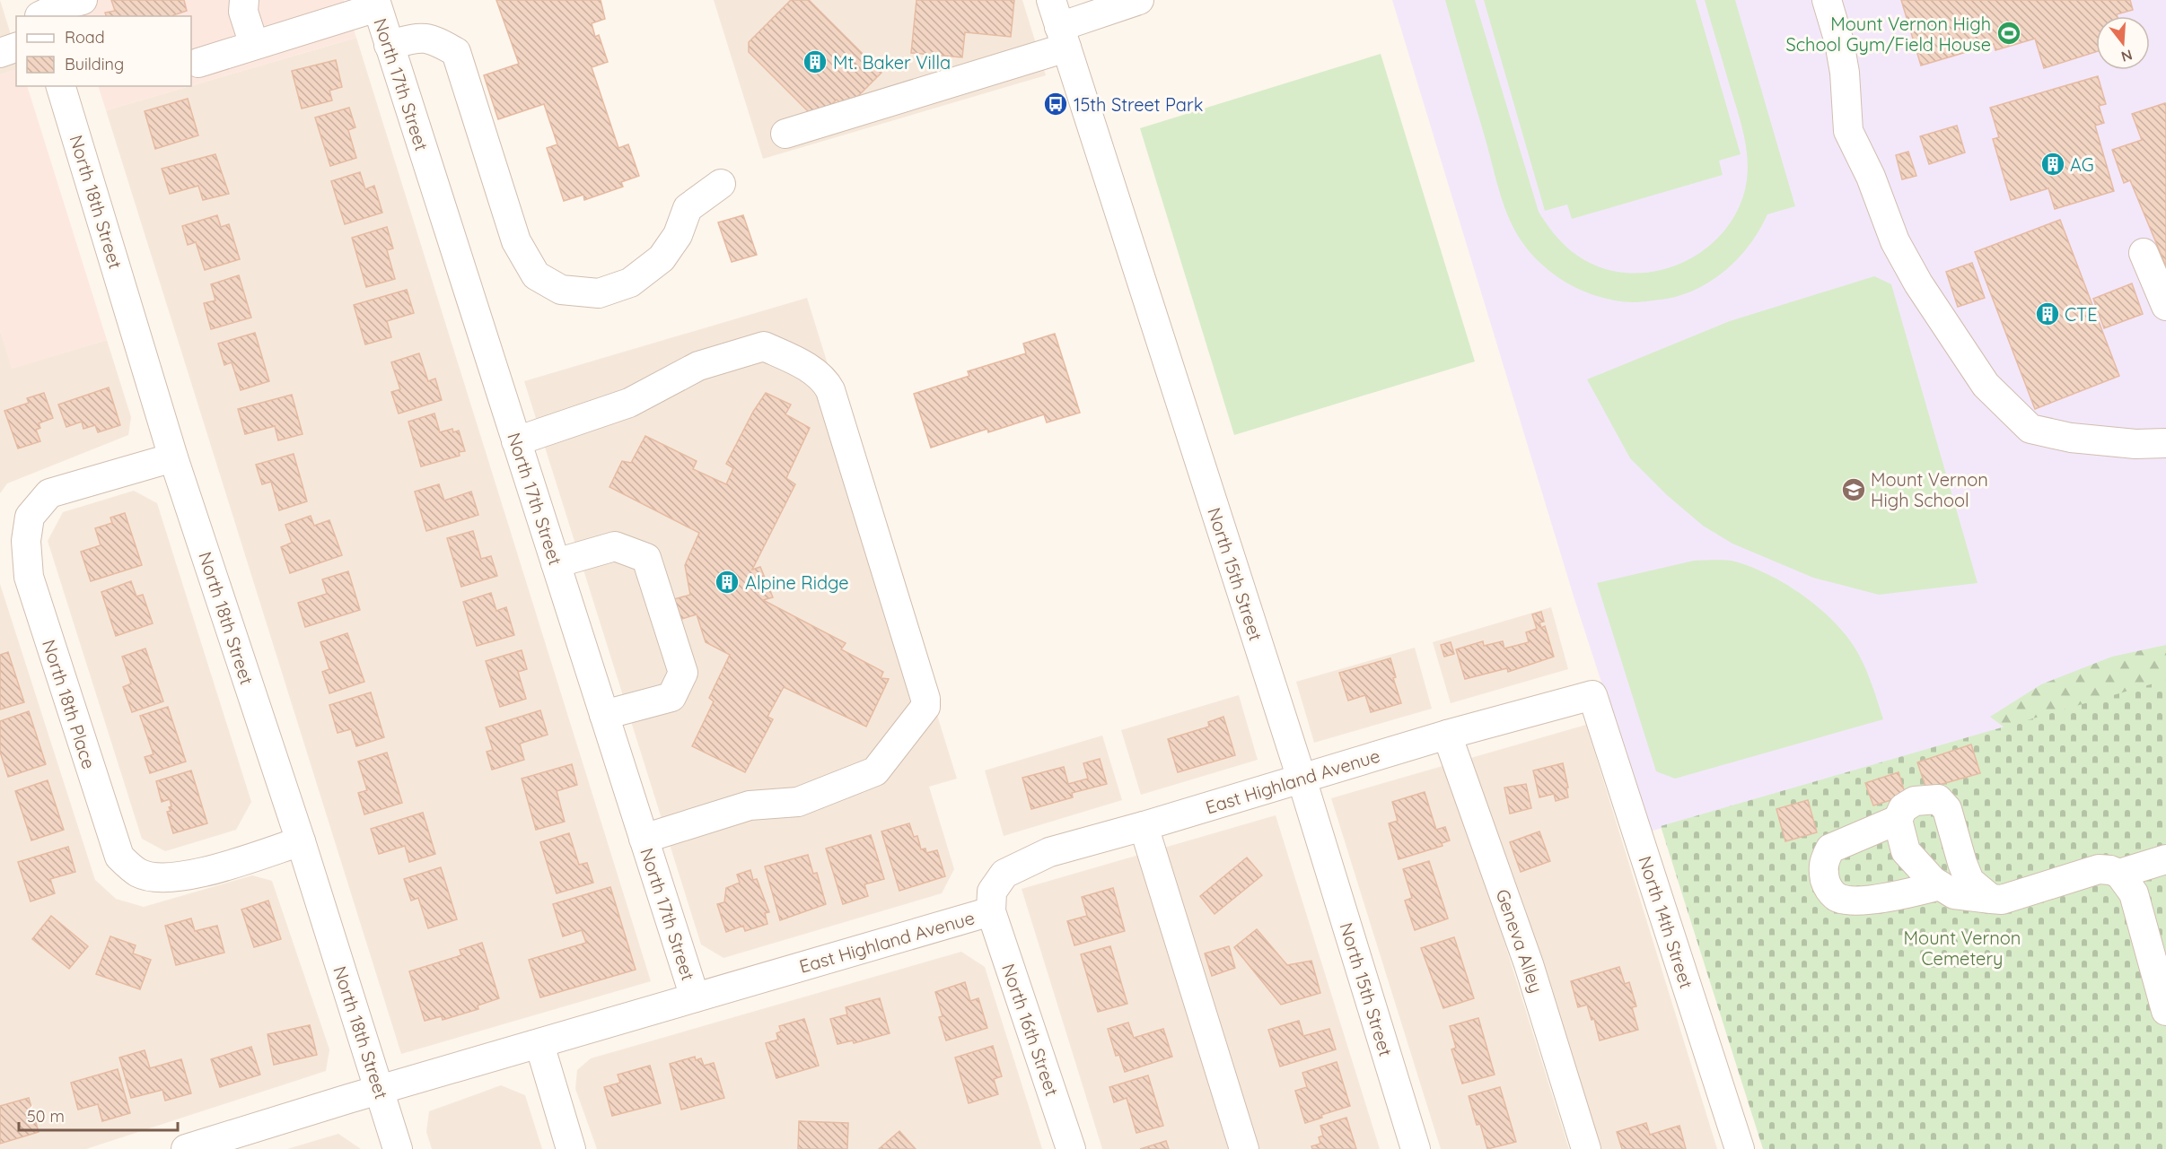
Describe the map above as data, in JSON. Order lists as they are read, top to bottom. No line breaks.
{"streets":{"street":["North 17th Street","North 18th Street","North 15th Street","North 18th Place","East Highland Avenue","North 14th Street","Geneva Alley","North 16th Street"]},"crossings":[["North 17th Street","East Highland Avenue"],["North 18th Street","North 18th Place"],["North 18th Street","East Highland Avenue"],["North 15th Street","East Highland Avenue"],["East Highland Avenue","North 14th Street"],["East Highland Avenue","Geneva Alley"],["East Highland Avenue","North 16th Street"]],"parks":["Mount Vernon Cemetery"],"places":{"sports":["Mount Vernon High School Gym/Field House"],"building":["Mt. Baker Villa","AG","CTE","Alpine Ridge"],"bus stop":["15th Street Park"],"school or university":["Mount Vernon High School"]},"legend":["Road","Building"],"scale_bar":"50 m","north":"bottom"}
